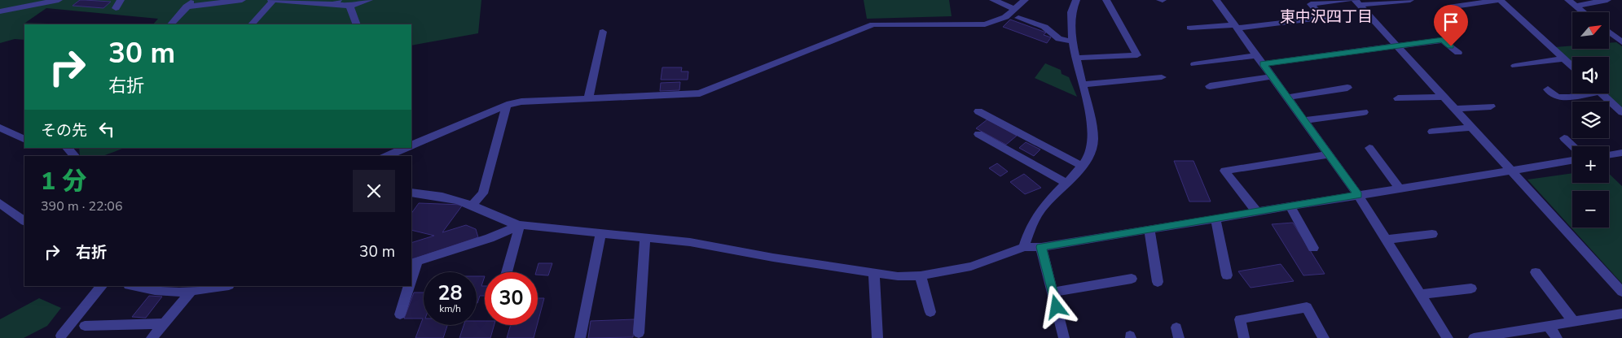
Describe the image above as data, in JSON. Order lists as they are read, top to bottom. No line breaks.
{"districts":["東中沢四丁目"],"north":"top right","page":{"map_buttons":["+","−"],"turn":["30 m","右折"],"then":"その先","heading":["1 分","390 m · 22:06"],"list":[{"name":"右折","value":"30 m"}],"speed":"28 km/h","limit":"30"}}
